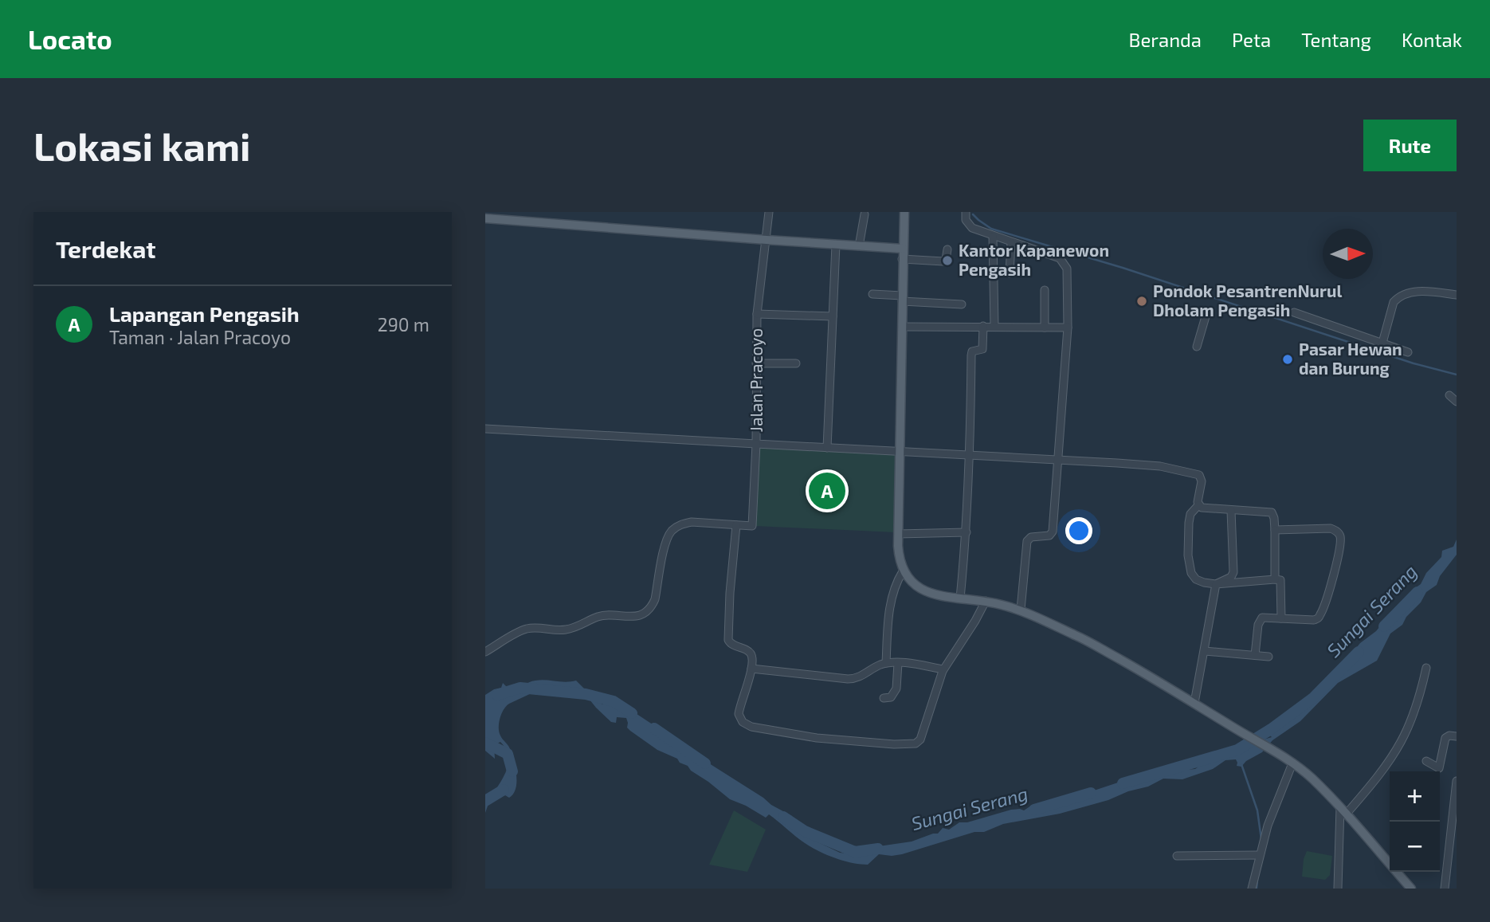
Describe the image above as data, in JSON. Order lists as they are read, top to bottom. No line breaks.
{"streets":{"street":["Jalan Pracoyo"]},"water":["Sungai Serang"],"places":["Kantor Kapanewon Pengasih","Pondok PesantrenNurul Dholam Pengasih","Pasar Hewan dan Burung"],"north":"right","page":{"header":"Locato","nav":["Beranda","Peta","Tentang","Kontak"],"buttons":"Rute","title":"Lokasi kami","heading":"Terdekat","list":[{"mark":"A","name":"Lapangan Pengasih","note":"Taman · Jalan Pracoyo","value":"290 m"}],"pins":"A","map_buttons":["+","−"]}}
